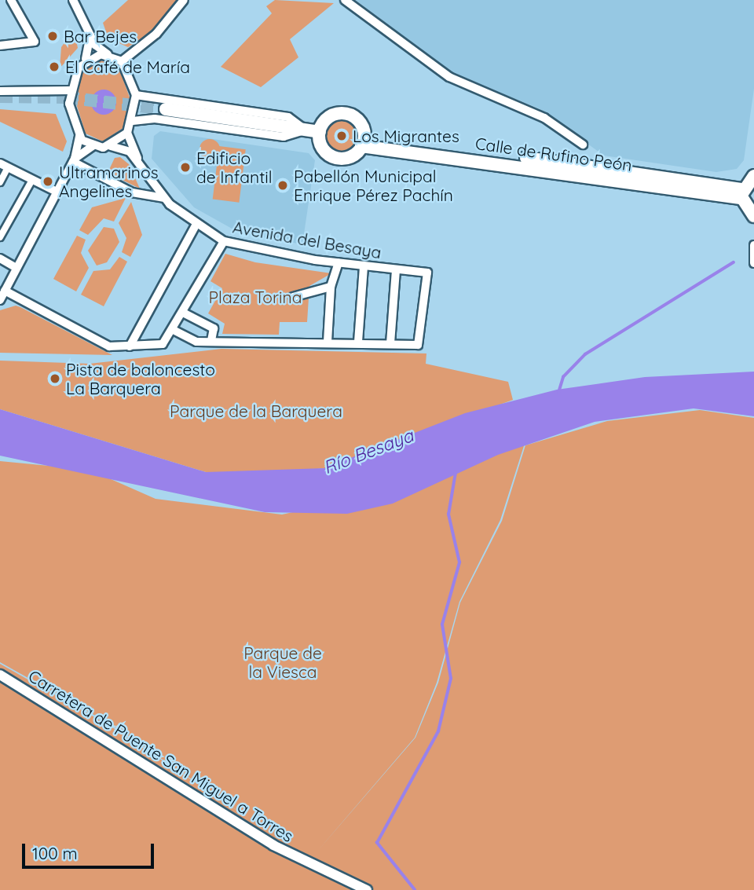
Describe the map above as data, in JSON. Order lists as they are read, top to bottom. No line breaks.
{"streets":{"main road":["Calle de Rufino Peón"],"street":["Avenida del Besaya","Carretera de Puente San Miguel a Torres"]},"water":["Río Besaya"],"parks":["Plaza Torina","Parque de la Barquera","Parque de la Viesca"],"places":["Bar Bejes","El Café de María","Los Migrantes","Edificio de Infantil","Ultramarinos Angelines","Pabellón Municipal Enrique Pérez Pachín","Pista de baloncesto La Barquera"],"scale_bar":"100 m"}
